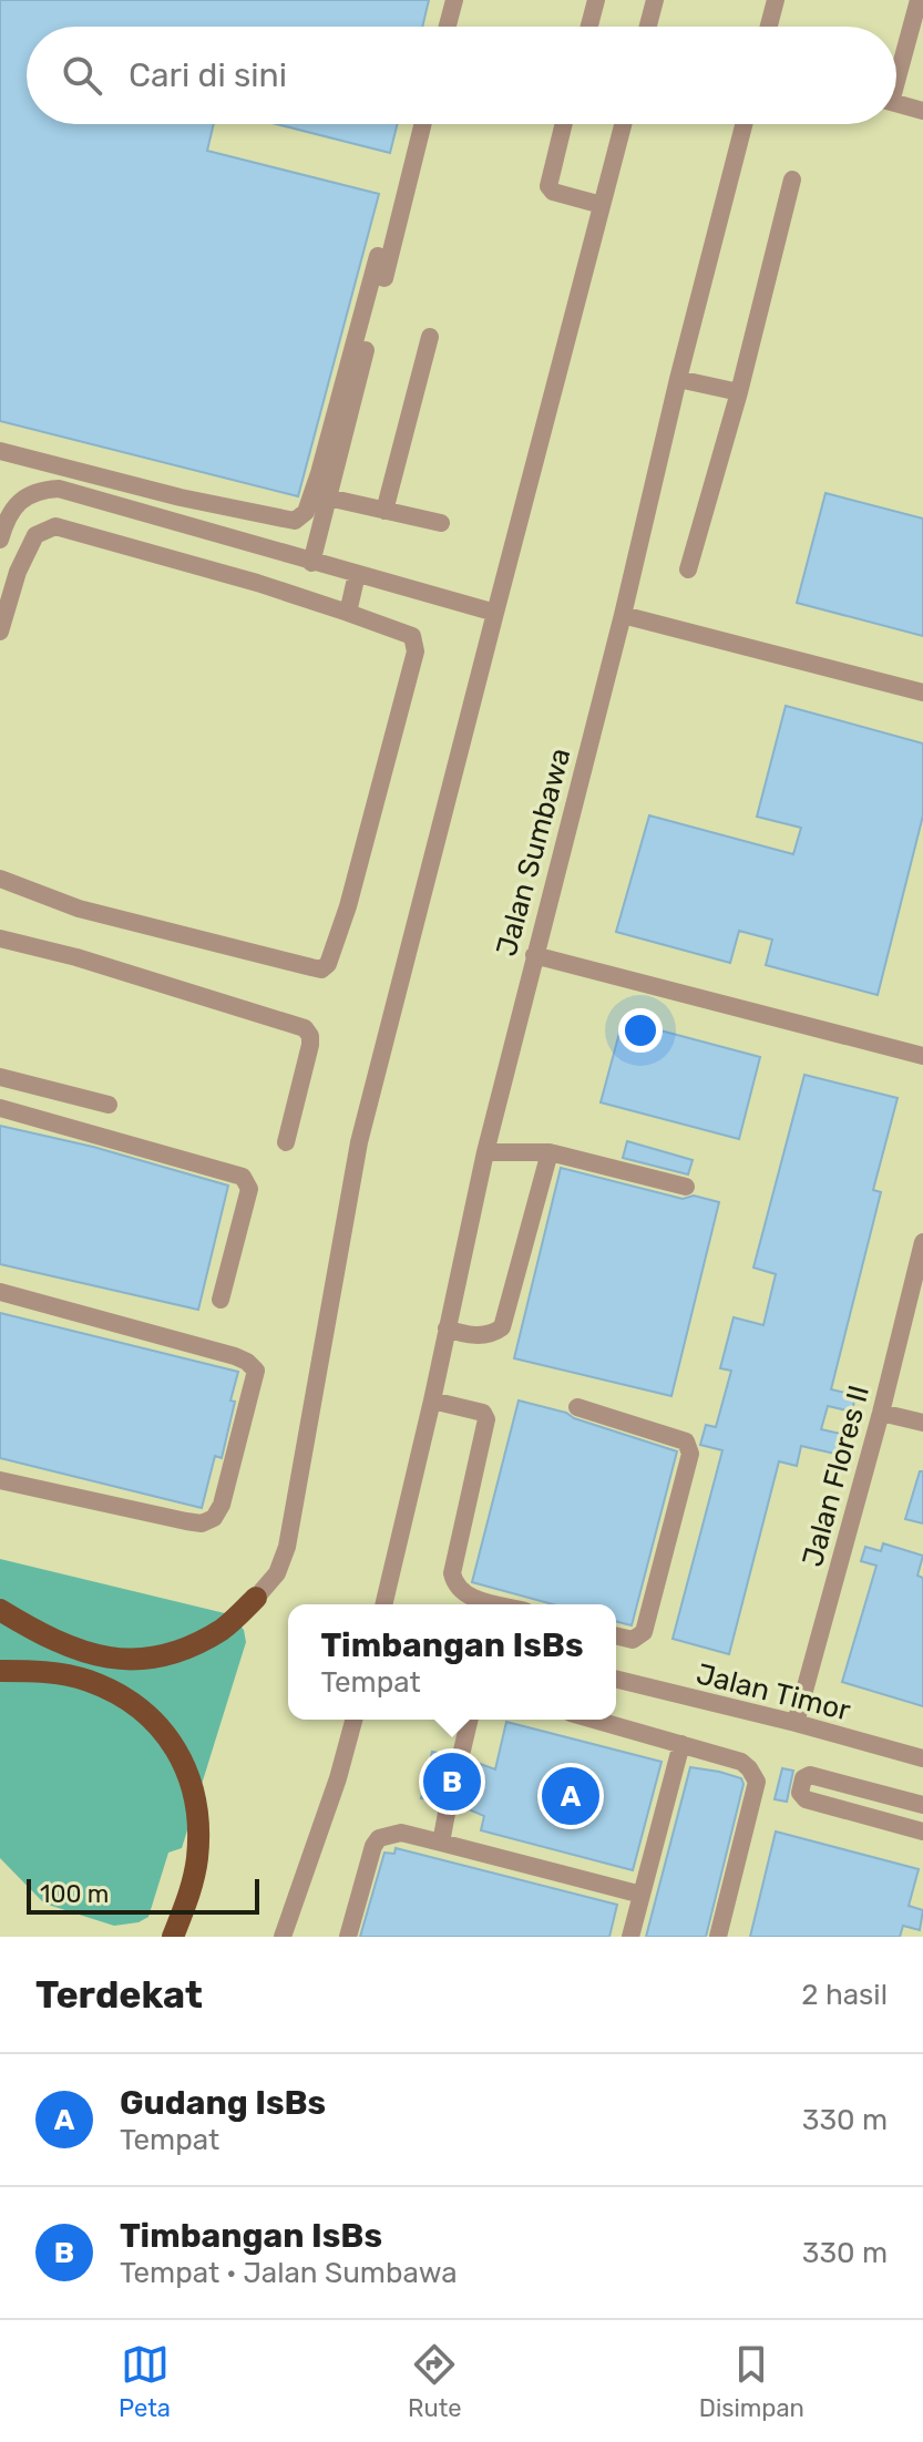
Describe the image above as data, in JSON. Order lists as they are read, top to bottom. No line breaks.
{"streets":{"street":["Jalan Sumbawa","Jalan Flores II","Jalan Timor"]},"crossings":[["Jalan Flores II","Jalan Timor"]],"scale_bar":"100 m","page":{"search":"Cari di sini","popup":["Timbangan IsBs","Tempat"],"pins":["B","A"],"scale":"100 m","heading":["Terdekat","2 hasil"],"list":[{"mark":"A","name":"Gudang IsBs","note":"Tempat","value":"330 m"},{"mark":"B","name":"Timbangan IsBs","note":"Tempat · Jalan Sumbawa","value":"330 m"}],"nav":["Peta","Rute","Disimpan"]}}
